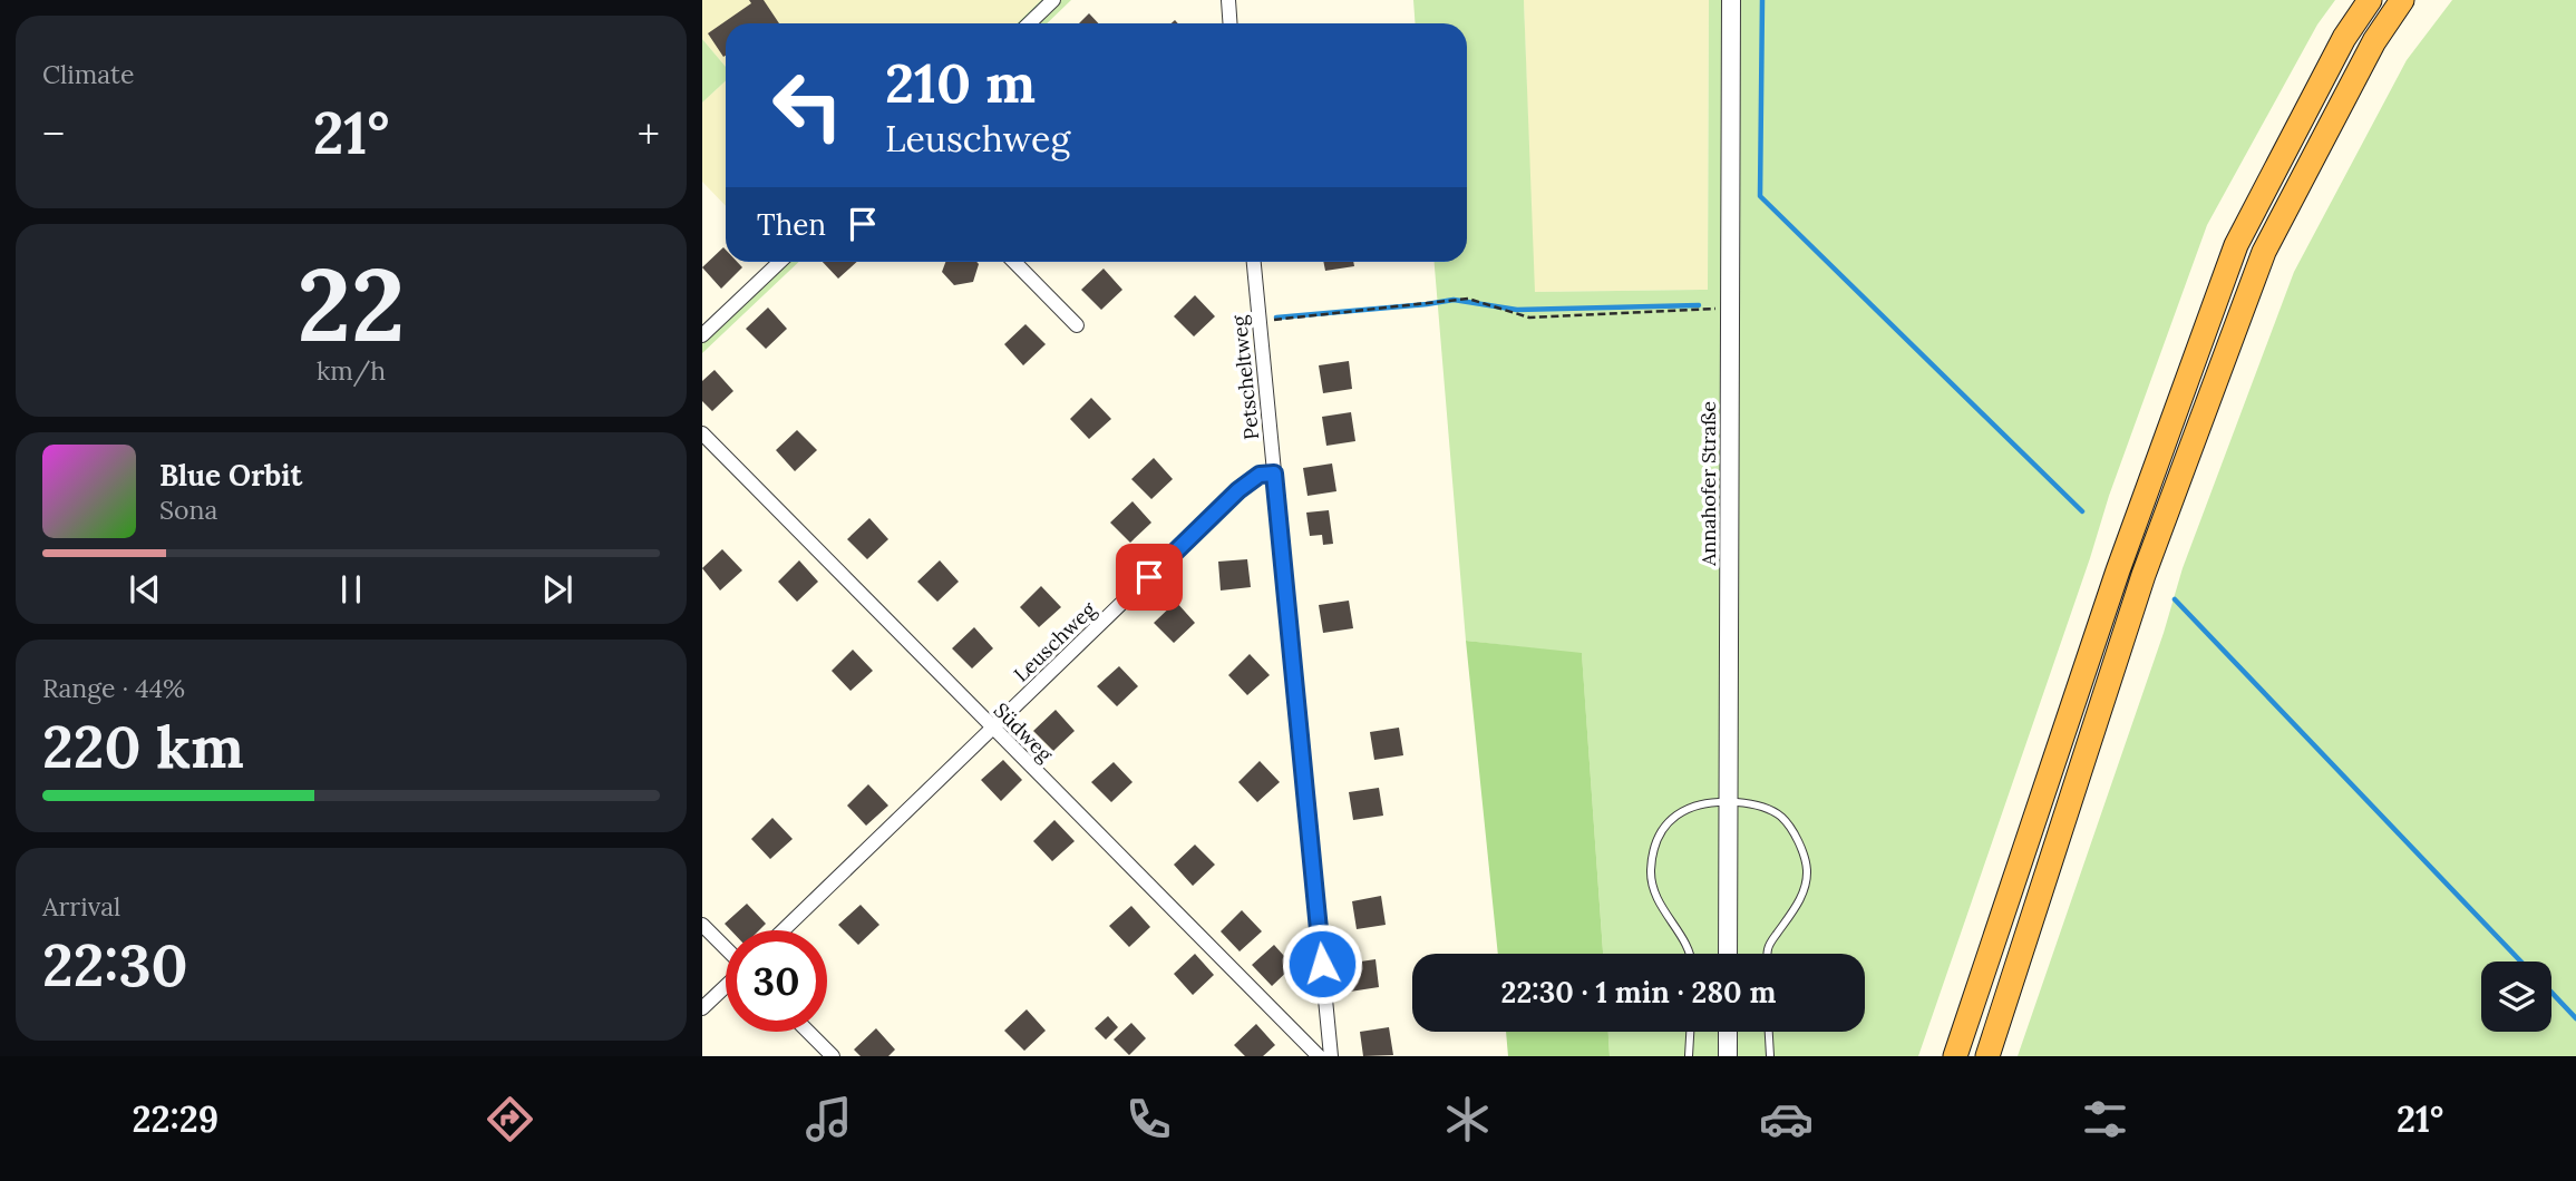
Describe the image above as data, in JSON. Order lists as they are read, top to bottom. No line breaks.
{"streets":{"street":["Petscheltweg","Annahofer Straße","Leuschweg","Südweg"]},"crossings":[["Petscheltweg","Leuschweg"],["Leuschweg","Südweg"]],"page":{"tile":["Climate",["22","km/h"],["Range · 44%","220 km"],["Arrival","22:30"]],"turn":["210 m","Leuschweg"],"heat":["−","21°","+"],"then":"Then","song":["Blue Orbit","Sona"],"limit":"30","trip":"22:30 · 1 min · 280 m","tabs":["22:29","21°"]}}
